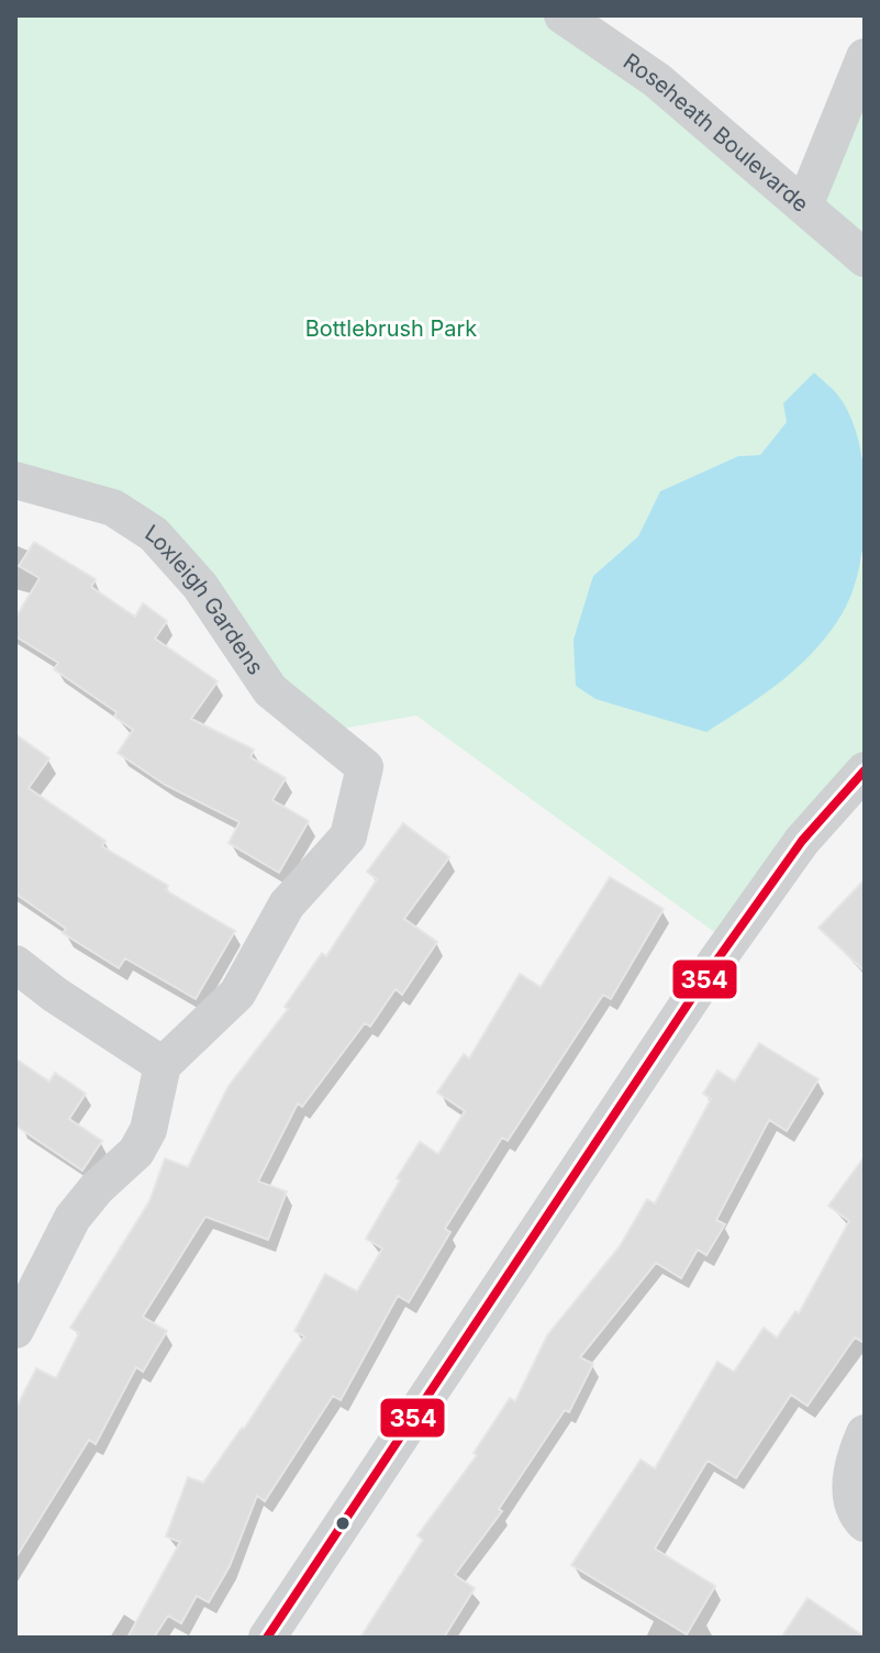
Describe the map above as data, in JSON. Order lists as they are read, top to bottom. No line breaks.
{"streets":{"street":["Roseheath Boulevarde","Loxleigh Gardens"]},"parks":["Bottlebrush Park"],"lines":["transit line 354"]}
